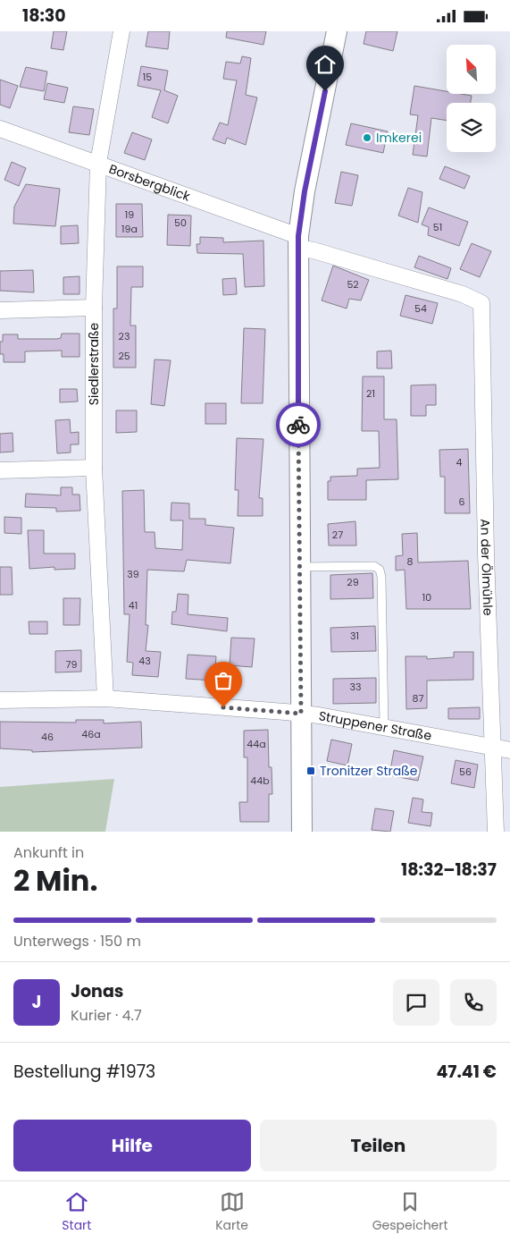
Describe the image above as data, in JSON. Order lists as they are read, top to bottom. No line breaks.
{"streets":{"street":["Borsbergblick","Siedlerstraße","An der Ölmühle","Struppener Straße"]},"crossings":[["Borsbergblick","Siedlerstraße"],["Borsbergblick","An der Ölmühle"],["Siedlerstraße","Struppener Straße"],["An der Ölmühle","Struppener Straße"]],"places":{"other":["Imkerei"],"transit":["Tronitzer Straße"]},"house_numbers":["15","19","50","51","19a","52","54","23","25","21","4","6","27","8","39","29","10","41","31","43","79","33","87","46a","46","44a","56","44b"],"north":"top left","page":{"status":"18:30","heading":["2 Min.","Ankunft in","18:32–18:37"],"panel":["Jonas","Kurier · 4.7","Bestellung #1973","47.41 €"],"bar":"Unterwegs · 150 m","round":"J","buttons":["Hilfe","Teilen"],"tabs":["Start","Karte","Gespeichert"]}}
